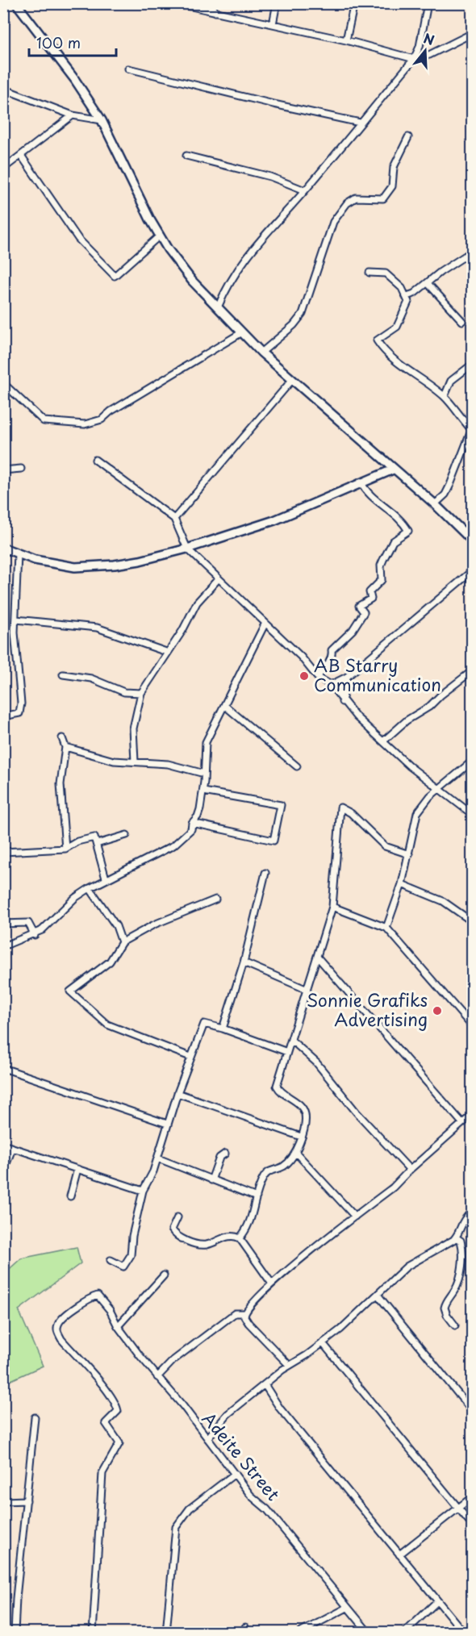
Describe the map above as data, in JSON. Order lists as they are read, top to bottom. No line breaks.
{"streets":{"street":["Adeite Street"]},"places":["AB Starry Communication","Sonnie Grafiks Advertising"],"scale_bar":"100 m","north":"top"}
